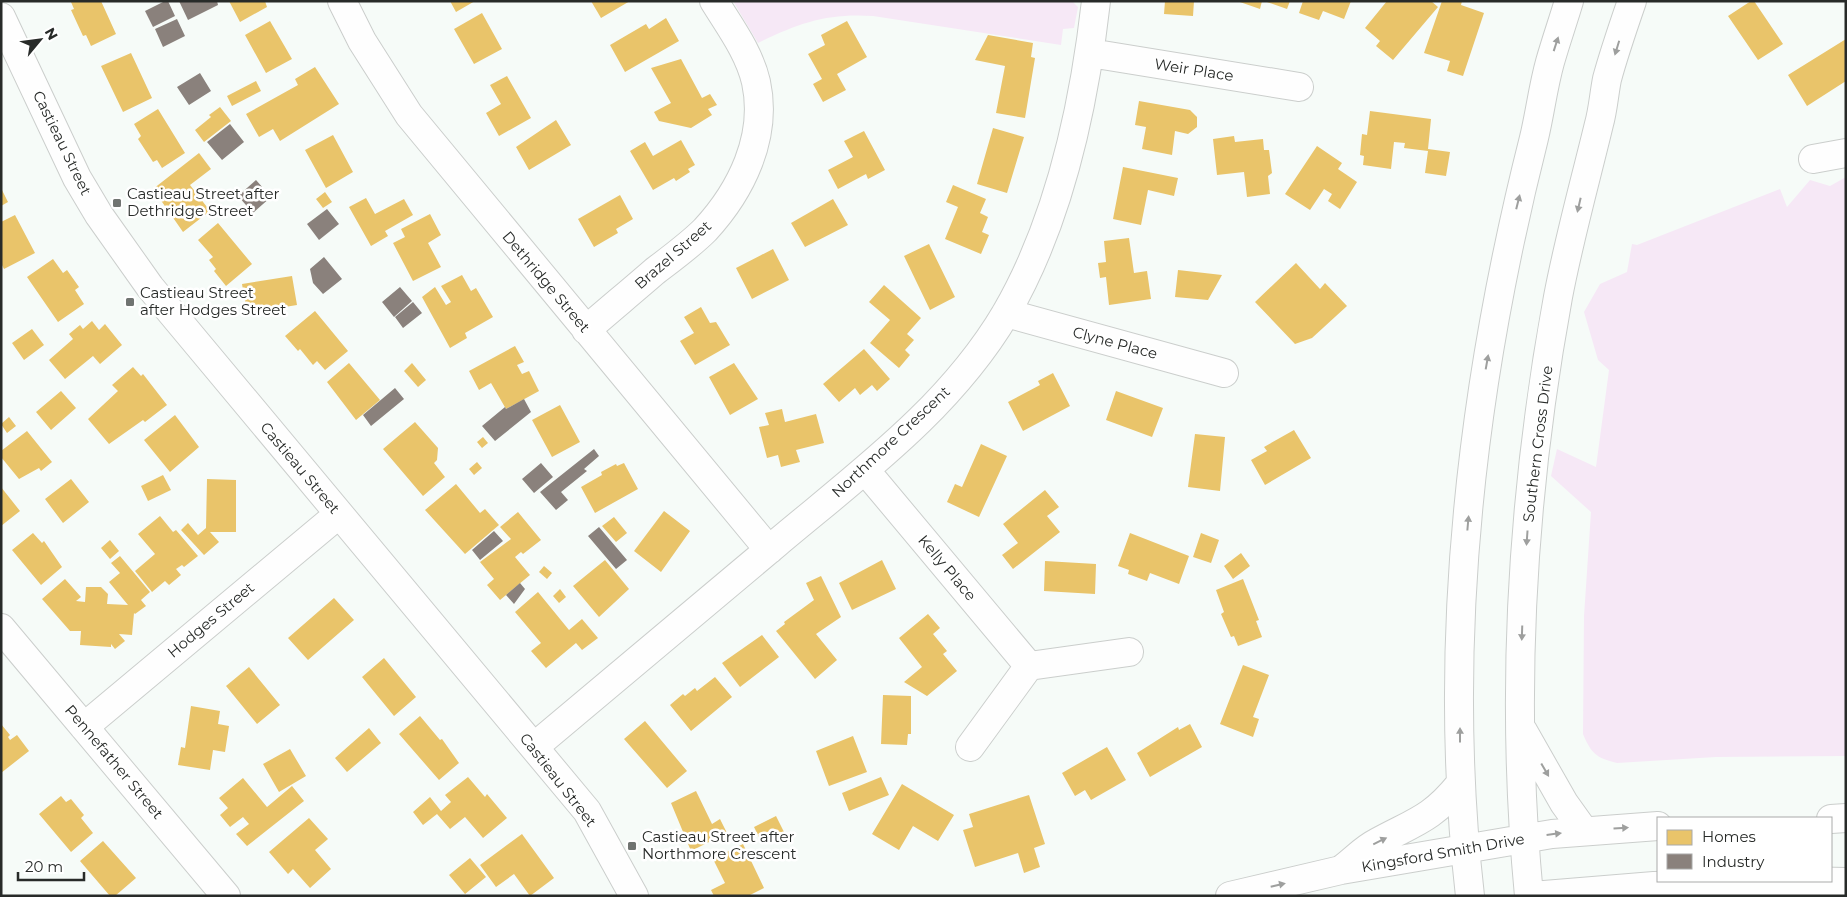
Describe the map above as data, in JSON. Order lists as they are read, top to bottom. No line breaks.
{"streets":{"street":["Weir Place","Castieau Street","Brazel Street","Dethridge Street","Clyne Place","Northmore Crescent","Southern Cross Drive","Kelly Place","Hodges Street","Pennefather Street","Kingsford Smith Drive"]},"crossings":[["Weir Place","Northmore Crescent"],["Castieau Street","Northmore Crescent"],["Castieau Street","Hodges Street"],["Brazel Street","Dethridge Street"],["Dethridge Street","Northmore Crescent"],["Clyne Place","Northmore Crescent"],["Northmore Crescent","Kelly Place"],["Southern Cross Drive","Kingsford Smith Drive"],["Hodges Street","Pennefather Street"]],"places":{"transit":["Castieau Street after Dethridge Street","Castieau Street after Hodges Street","Castieau Street after Northmore Crescent"]},"legend":["Homes","Industry"],"scale_bar":"20 m","north":"top right"}
